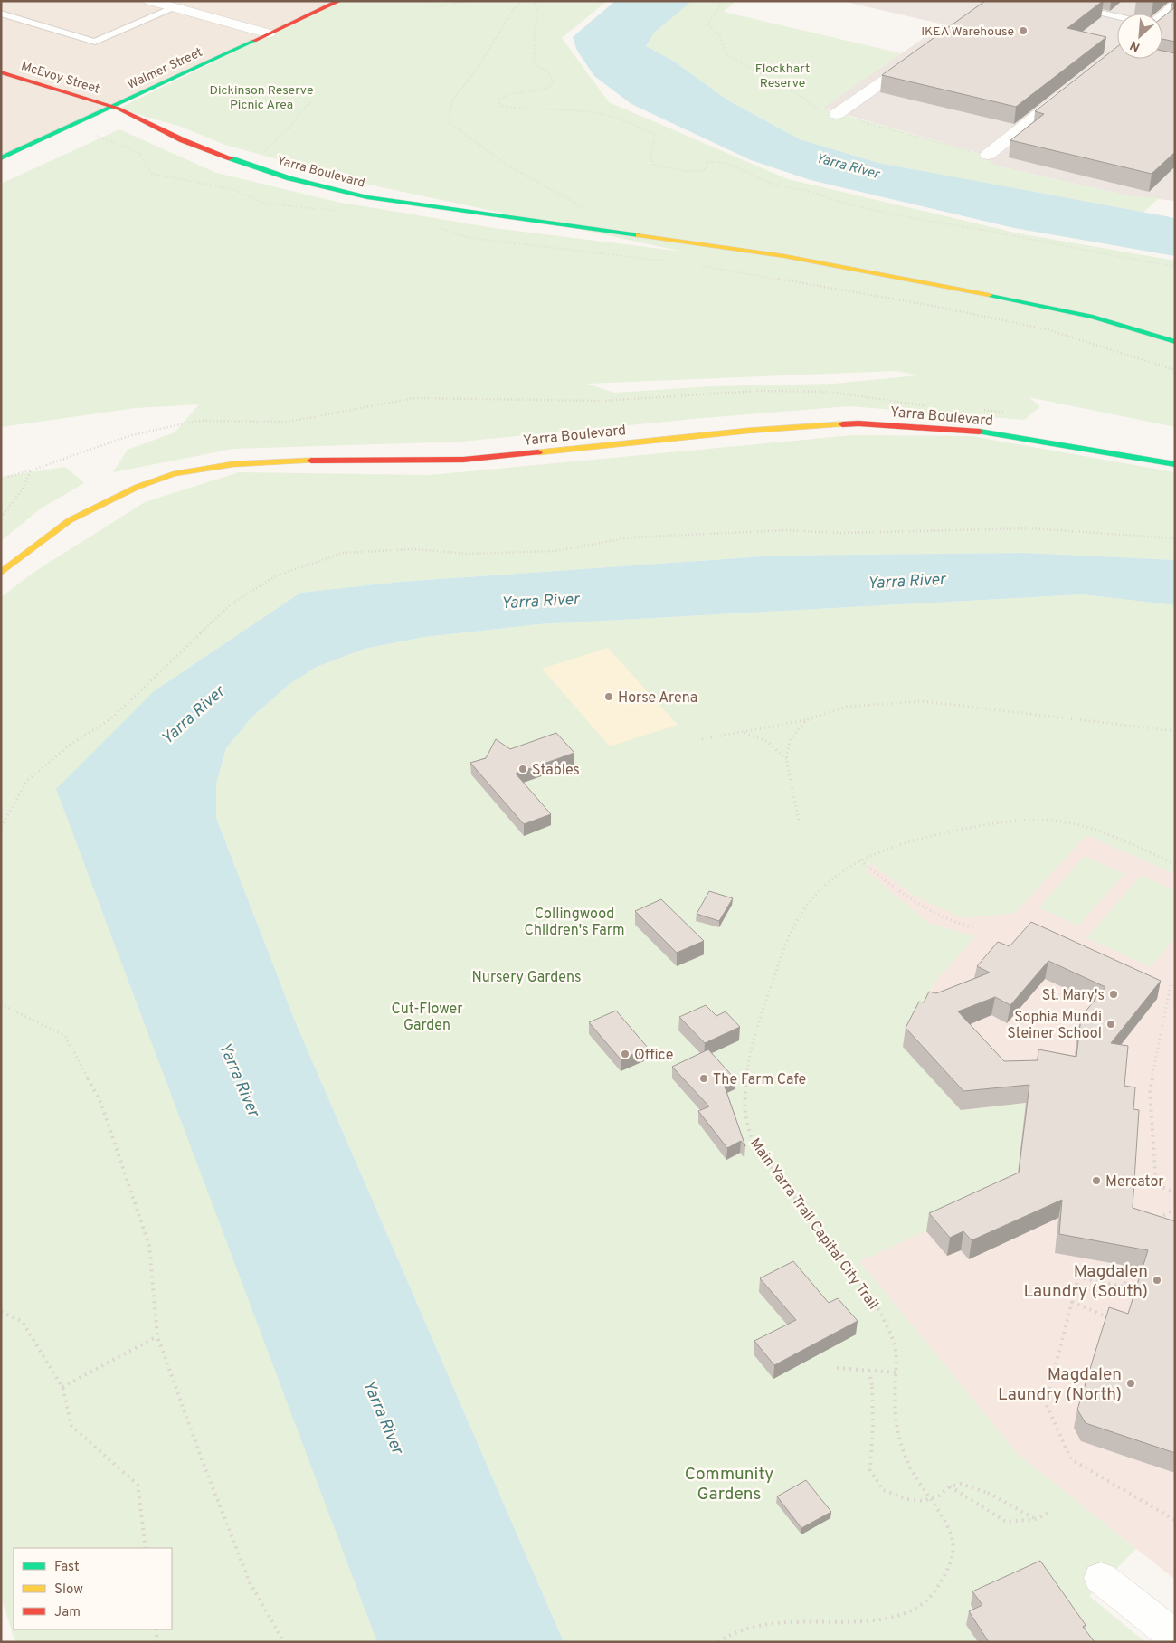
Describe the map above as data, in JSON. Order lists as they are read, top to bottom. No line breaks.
{"streets":{"street":["Walmer Street","McEvoy Street","Yarra Boulevard"],"path":["Main Yarra Trail Capital City Trail"]},"crossings":[["Walmer Street","McEvoy Street"],["Walmer Street","Yarra Boulevard"],["McEvoy Street","Yarra Boulevard"]],"water":["Yarra River"],"parks":["Flockhart Reserve","Dickinson Reserve Picnic Area","Collingwood Children's Farm","Nursery Gardens","Cut-Flower Garden","Community Gardens"],"places":["IKEA Warehouse","Horse Arena","Stables","St. Mary's","Sophia Mundi Steiner School","Office","The Farm Cafe","Mercator","Magdalen Laundry (South)","Magdalen Laundry (North)"],"legend":["Fast","Slow","Jam"],"north":"bottom left"}
